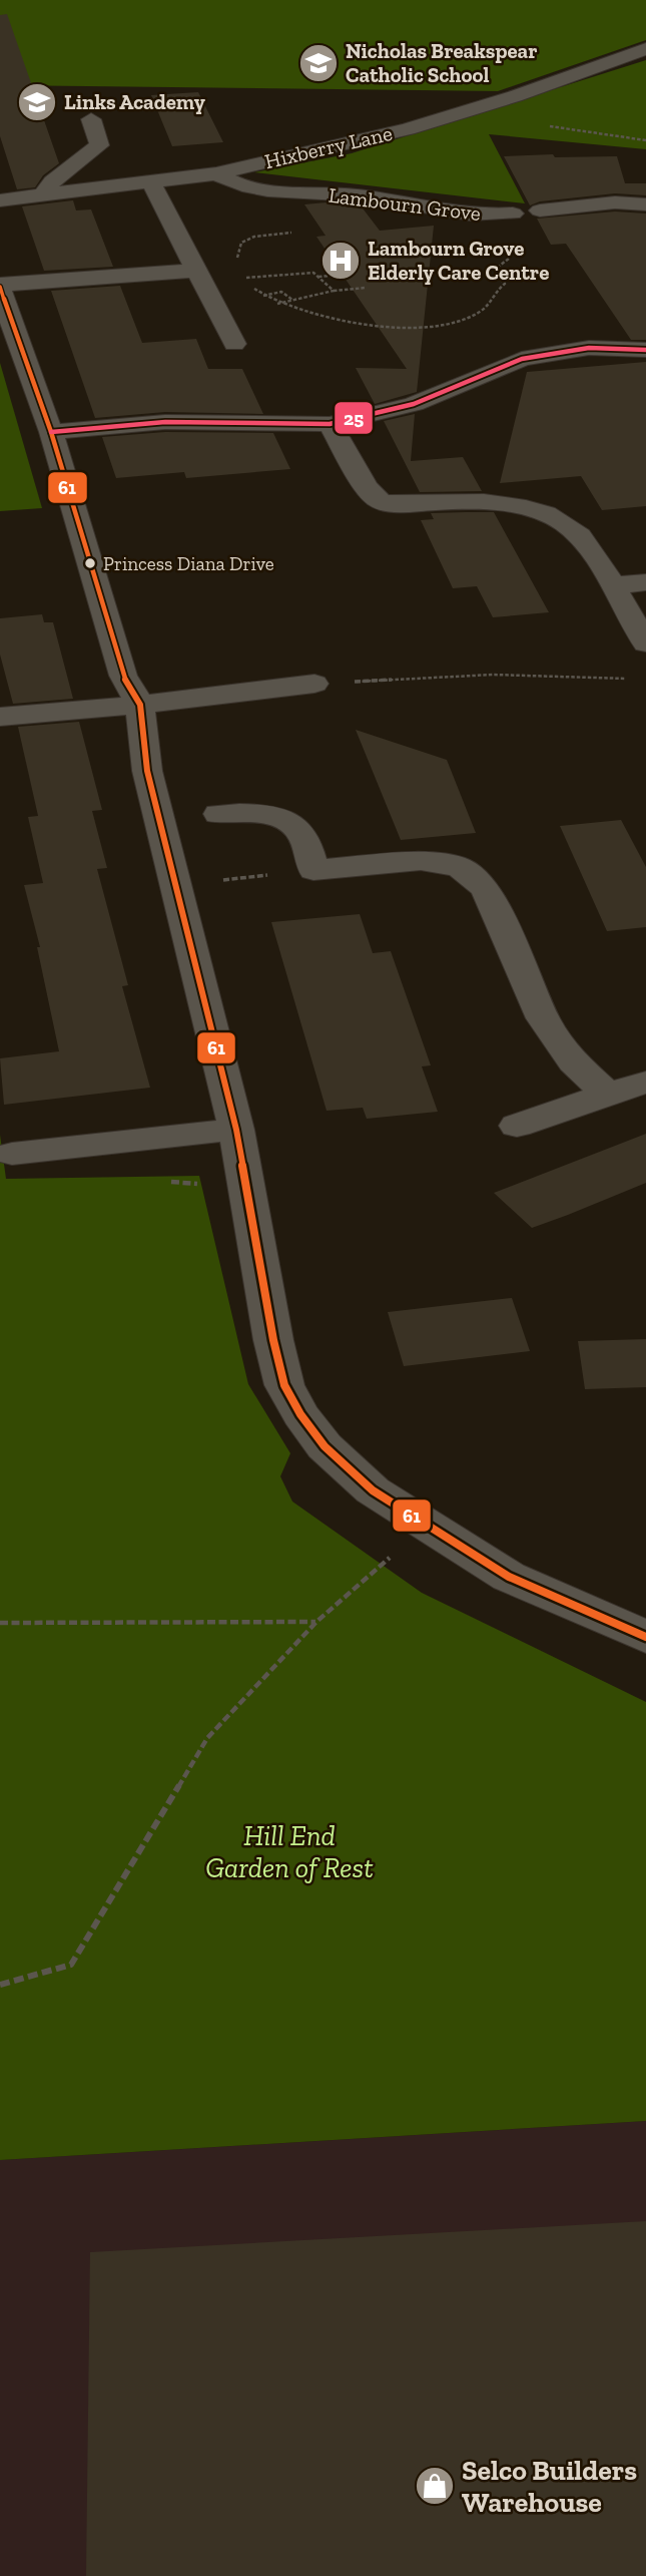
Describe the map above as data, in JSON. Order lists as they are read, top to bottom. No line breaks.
{"streets":{"street":["Hixberry Lane","Lambourn Grove"]},"crossings":[["Hixberry Lane","Lambourn Grove"]],"parks":["Hill End Garden of Rest"],"places":{"school or university":["Nicholas Breakspear Catholic School","Links Academy"],"hospital":["Lambourn Grove Elderly Care Centre"],"other":["Princess Diana Drive"],"shop":["Selco Builders Warehouse"]},"lines":["transit line 61","transit line 25"]}
